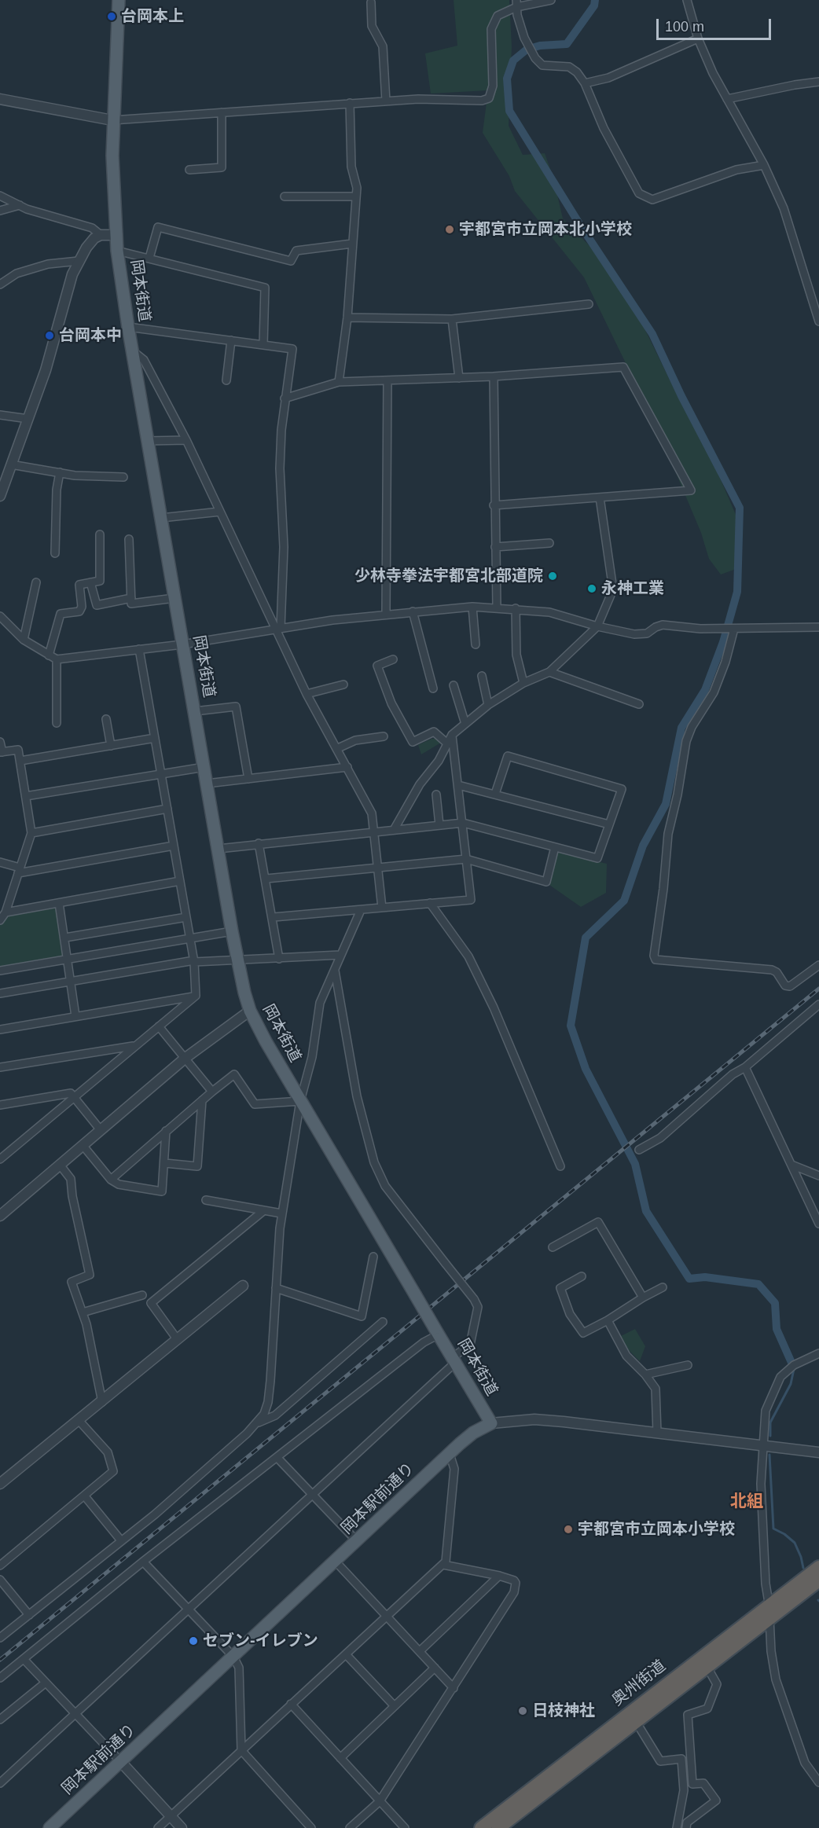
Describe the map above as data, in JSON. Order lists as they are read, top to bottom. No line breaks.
{"streets":{"highway":["奥州街道"],"main road":["岡本街道","岡本駅前通り"]},"crossings":[["岡本街道","岡本駅前通り"]],"districts":["北組"],"places":["台岡本上","宇都宮市立岡本北小学校","台岡本中","少林寺拳法宇都宮北部道院","永神工業","宇都宮市立岡本小学校","セブン-イレブン","日枝神社"],"scale_bar":"100 m"}
